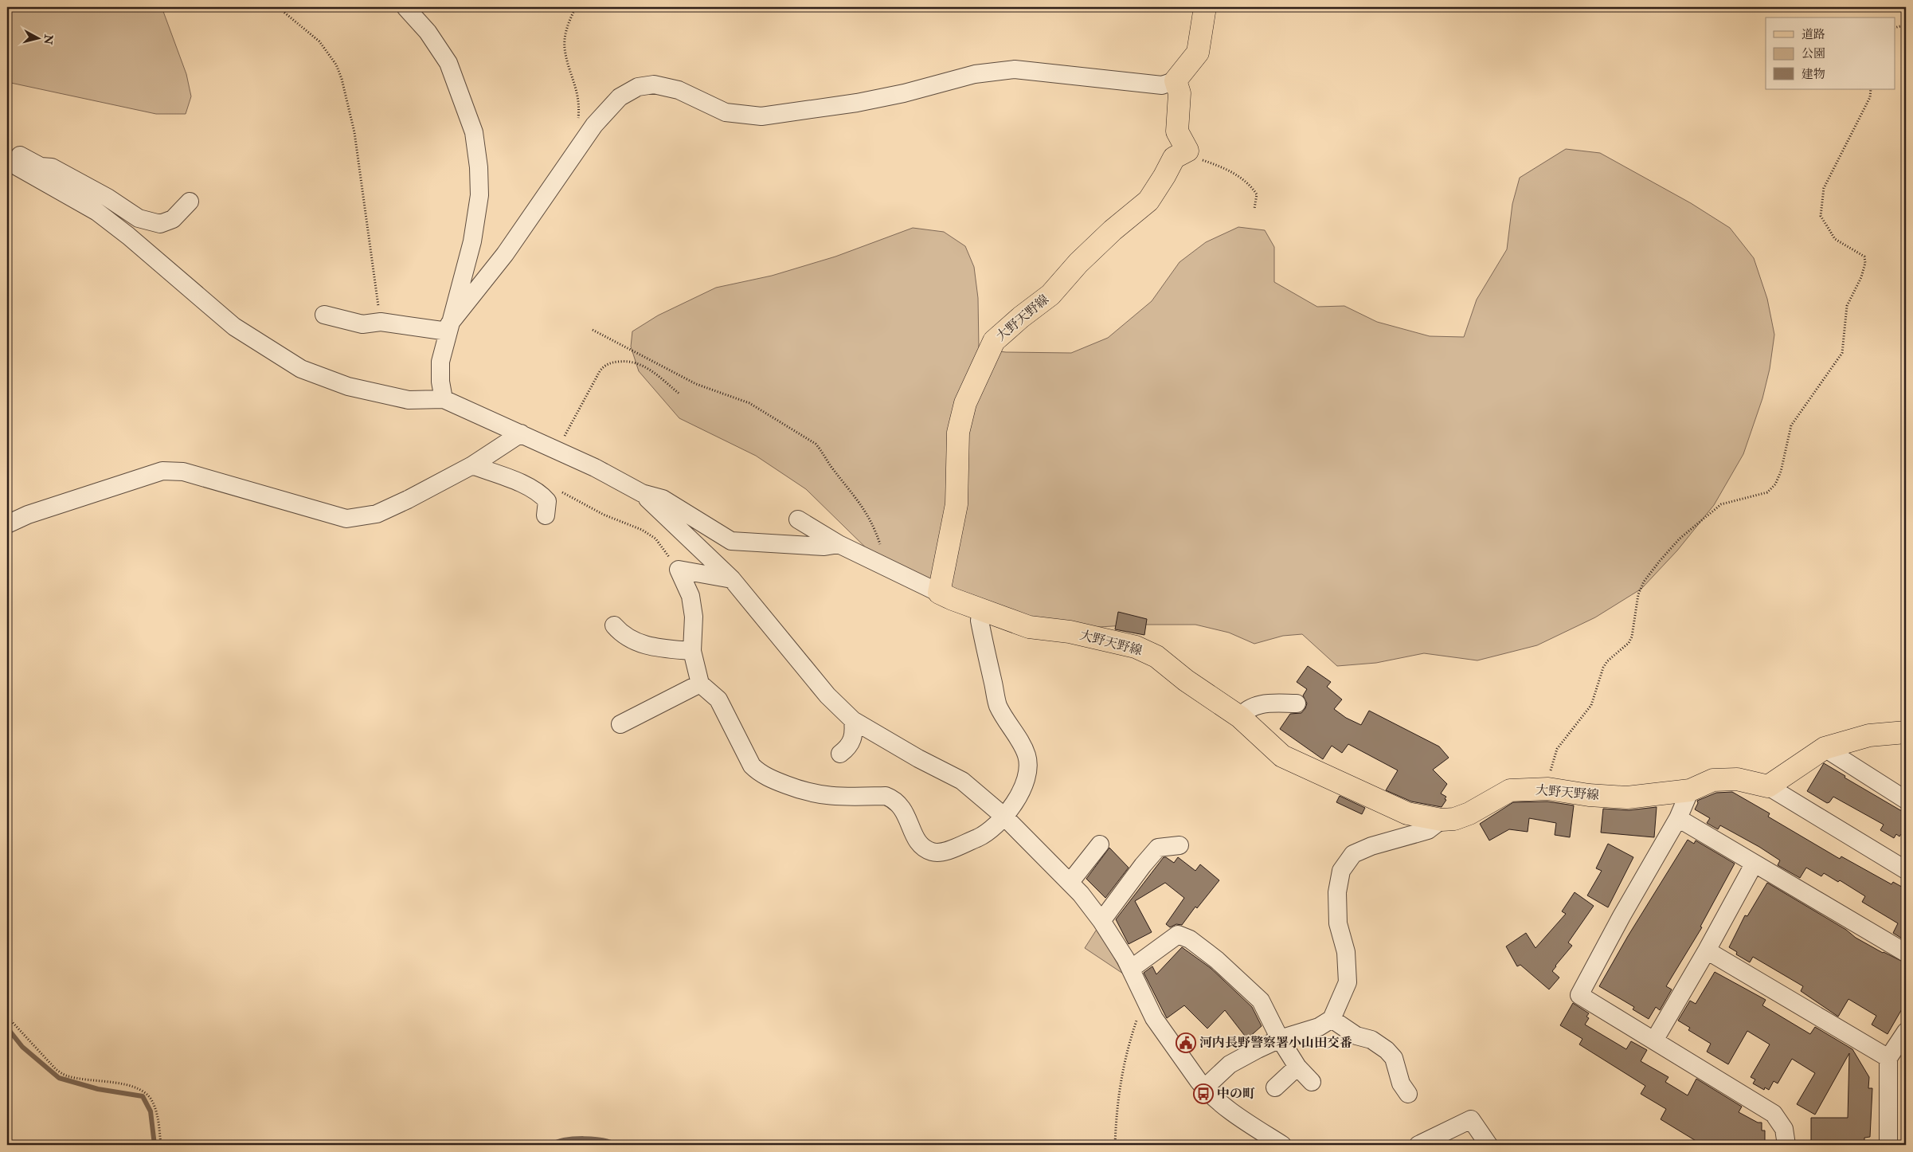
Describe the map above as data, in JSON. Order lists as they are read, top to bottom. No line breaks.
{"streets":{"main road":["大野天野線"]},"places":{"public building":["河内長野警察署小山田交番"],"bus stop":["中の町"]},"legend":["道路","公園","建物"],"north":"right"}
